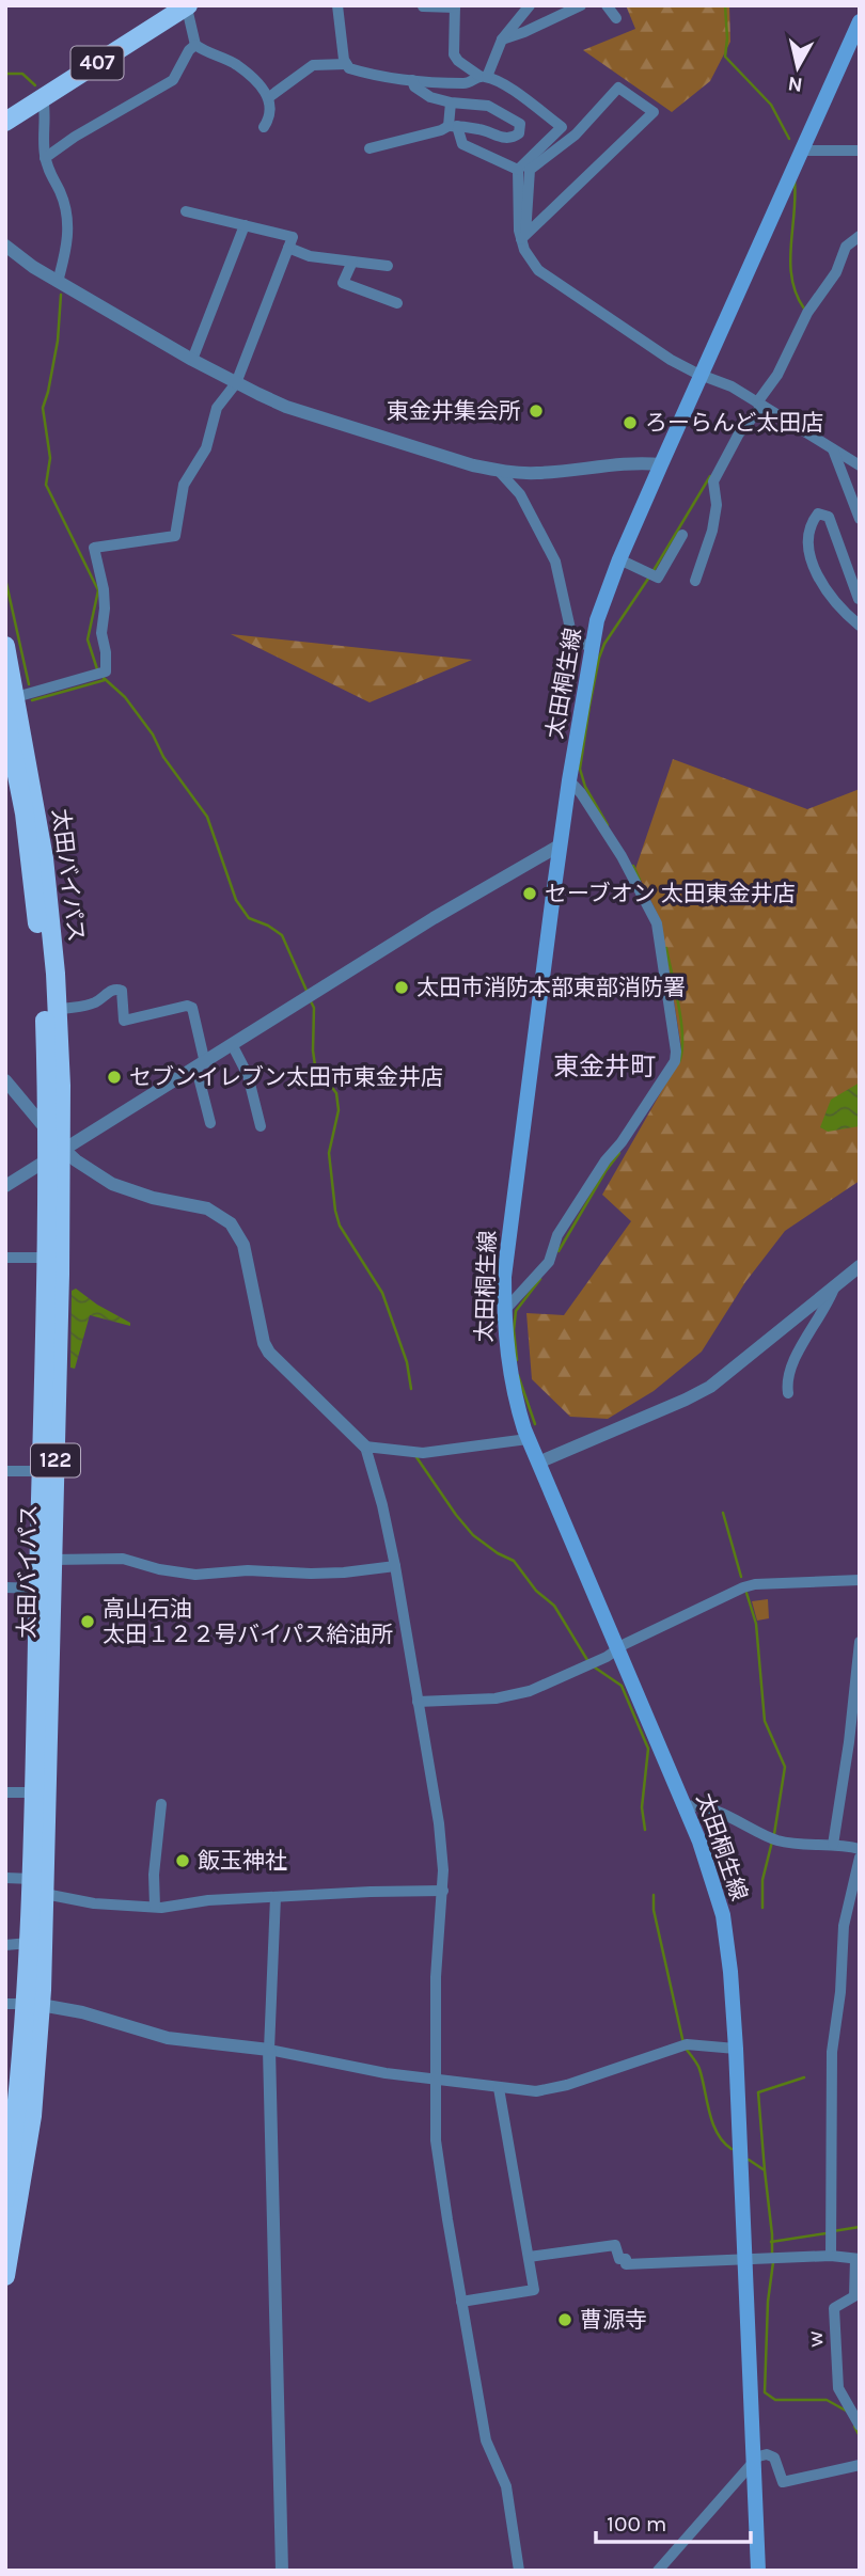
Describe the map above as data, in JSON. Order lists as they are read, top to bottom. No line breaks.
{"streets":{"highway":["407","太田バイパス","122"],"main road":["太田桐生線"],"street":["w"]},"districts":["東金井町"],"places":["東金井集会所","ろーらんど太田店","セーブオン 太田東金井店","太田市消防本部東部消防署","セブンイレブン太田市東金井店","高山石油 太田１２２号バイパス給油所","飯玉神社","曹源寺"],"scale_bar":"100 m","north":"bottom"}
